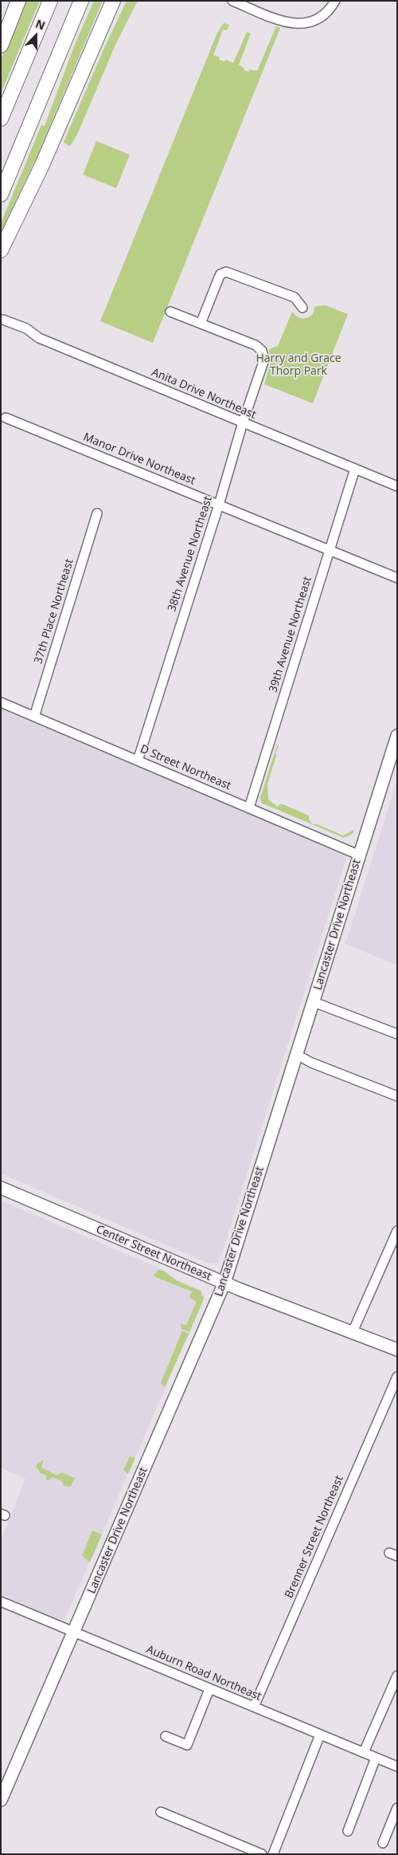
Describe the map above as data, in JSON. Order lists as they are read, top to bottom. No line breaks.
{"streets":{"main road":["Lancaster Drive Northeast","Center Street Northeast"],"street":["Anita Drive Northeast","Manor Drive Northeast","38th Avenue Northeast","37th Place Northeast","39th Avenue Northeast","D Street Northeast","Brenner Street Northeast","Auburn Road Northeast"]},"crossings":[["Anita Drive Northeast","38th Avenue Northeast"],["Anita Drive Northeast","39th Avenue Northeast"],["Manor Drive Northeast","38th Avenue Northeast"],["Manor Drive Northeast","39th Avenue Northeast"],["38th Avenue Northeast","D Street Northeast"],["37th Place Northeast","D Street Northeast"],["39th Avenue Northeast","D Street Northeast"],["D Street Northeast","Lancaster Drive Northeast"],["Lancaster Drive Northeast","Center Street Northeast"],["Lancaster Drive Northeast","Auburn Road Northeast"],["Brenner Street Northeast","Auburn Road Northeast"]],"parks":["Harry and Grace Thorp Park"],"north":"top"}
